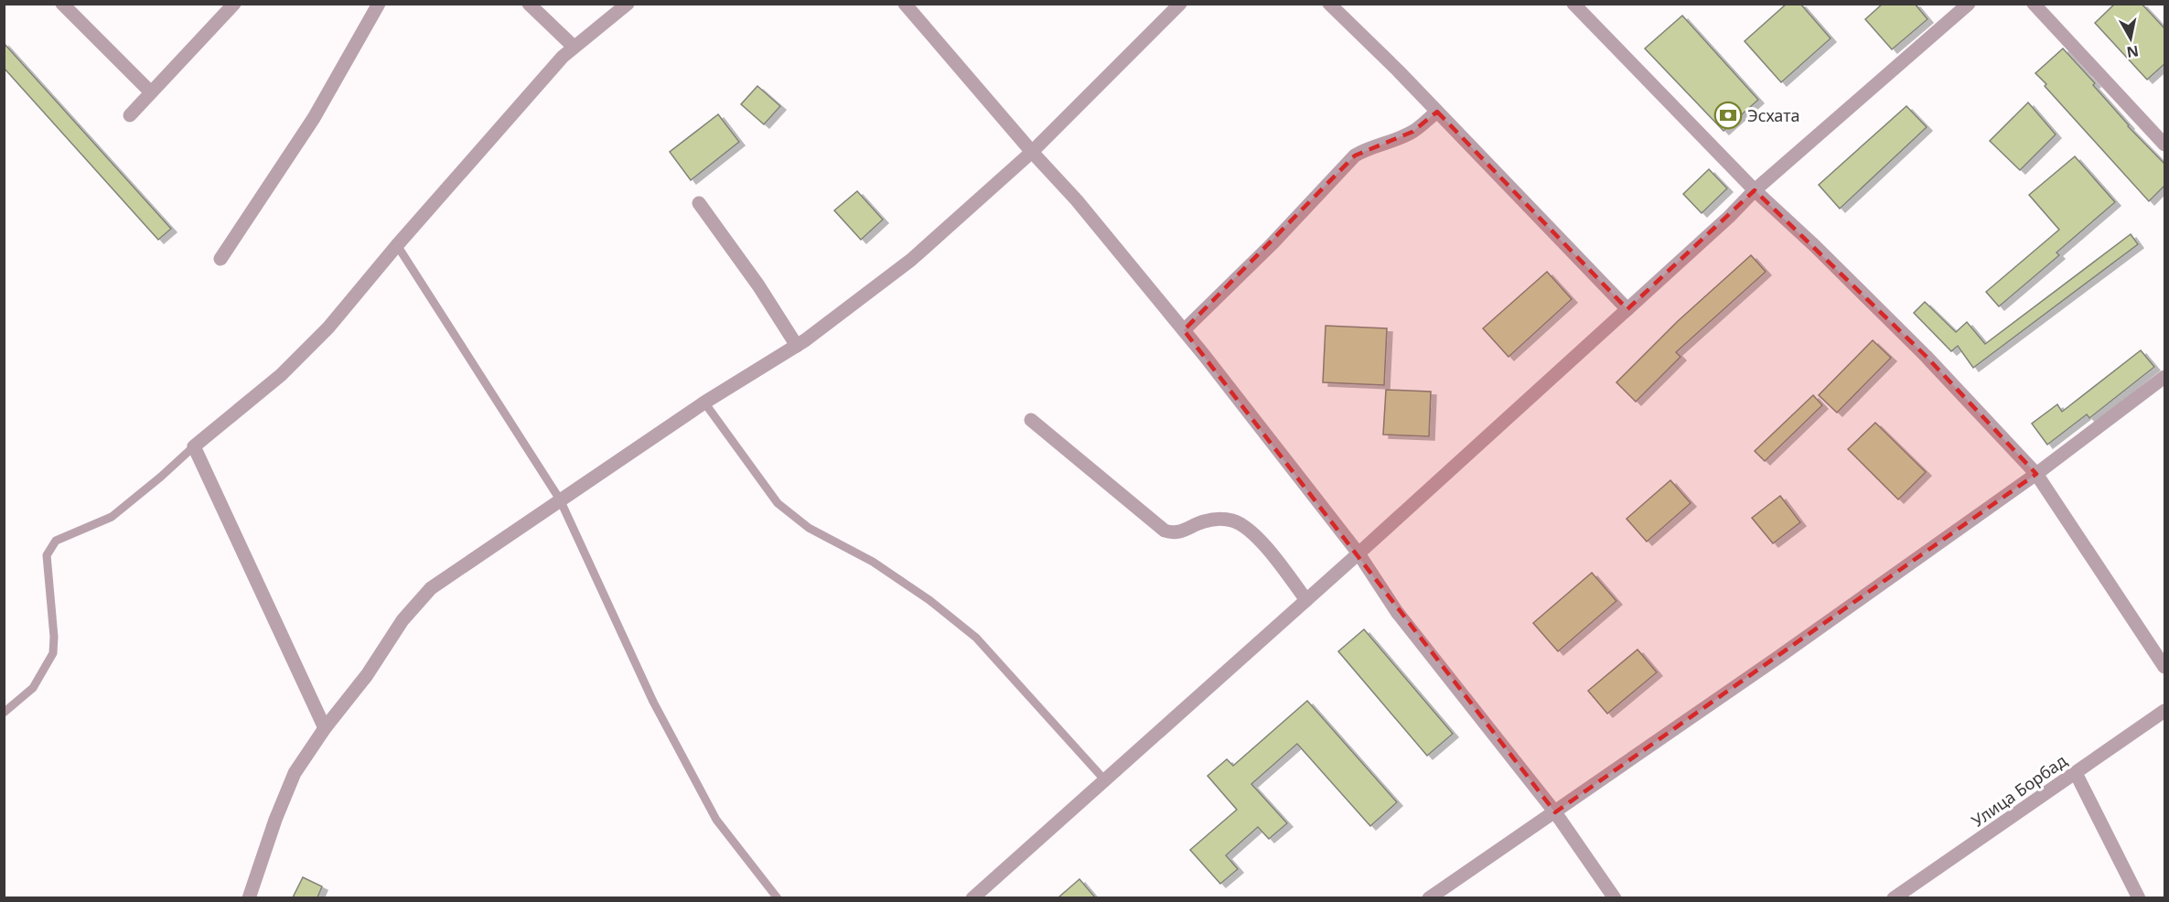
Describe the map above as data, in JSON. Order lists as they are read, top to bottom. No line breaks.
{"streets":{"street":["Улица Борбад"]},"places":{"bank":["Эсхата"]},"north":"bottom"}
